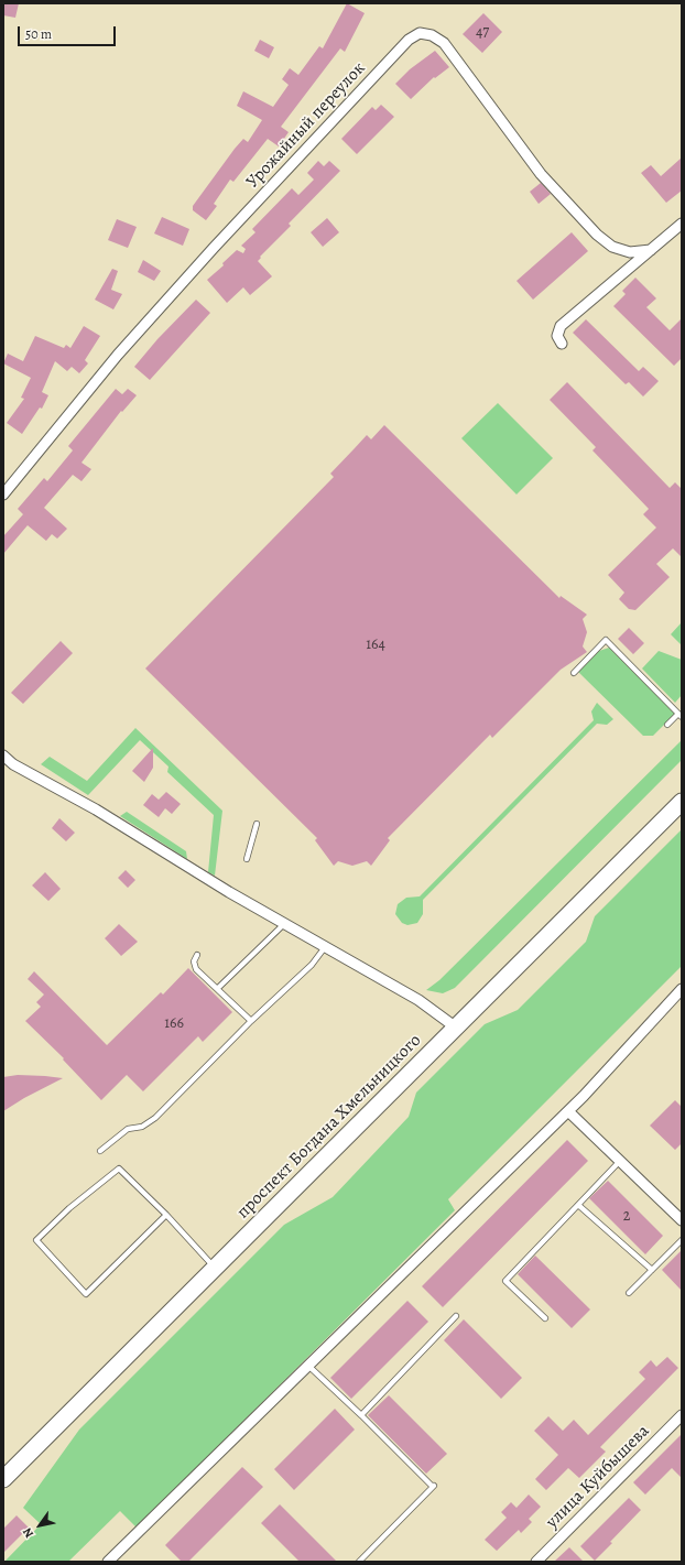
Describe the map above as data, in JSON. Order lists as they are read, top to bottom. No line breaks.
{"streets":{"main road":["проспект Богдана Хмельницкого"],"street":["Урожайный переулок","улица Куйбышева"]},"house_numbers":["47","164","166","2"],"scale_bar":"50 m","north":"bottom left"}
